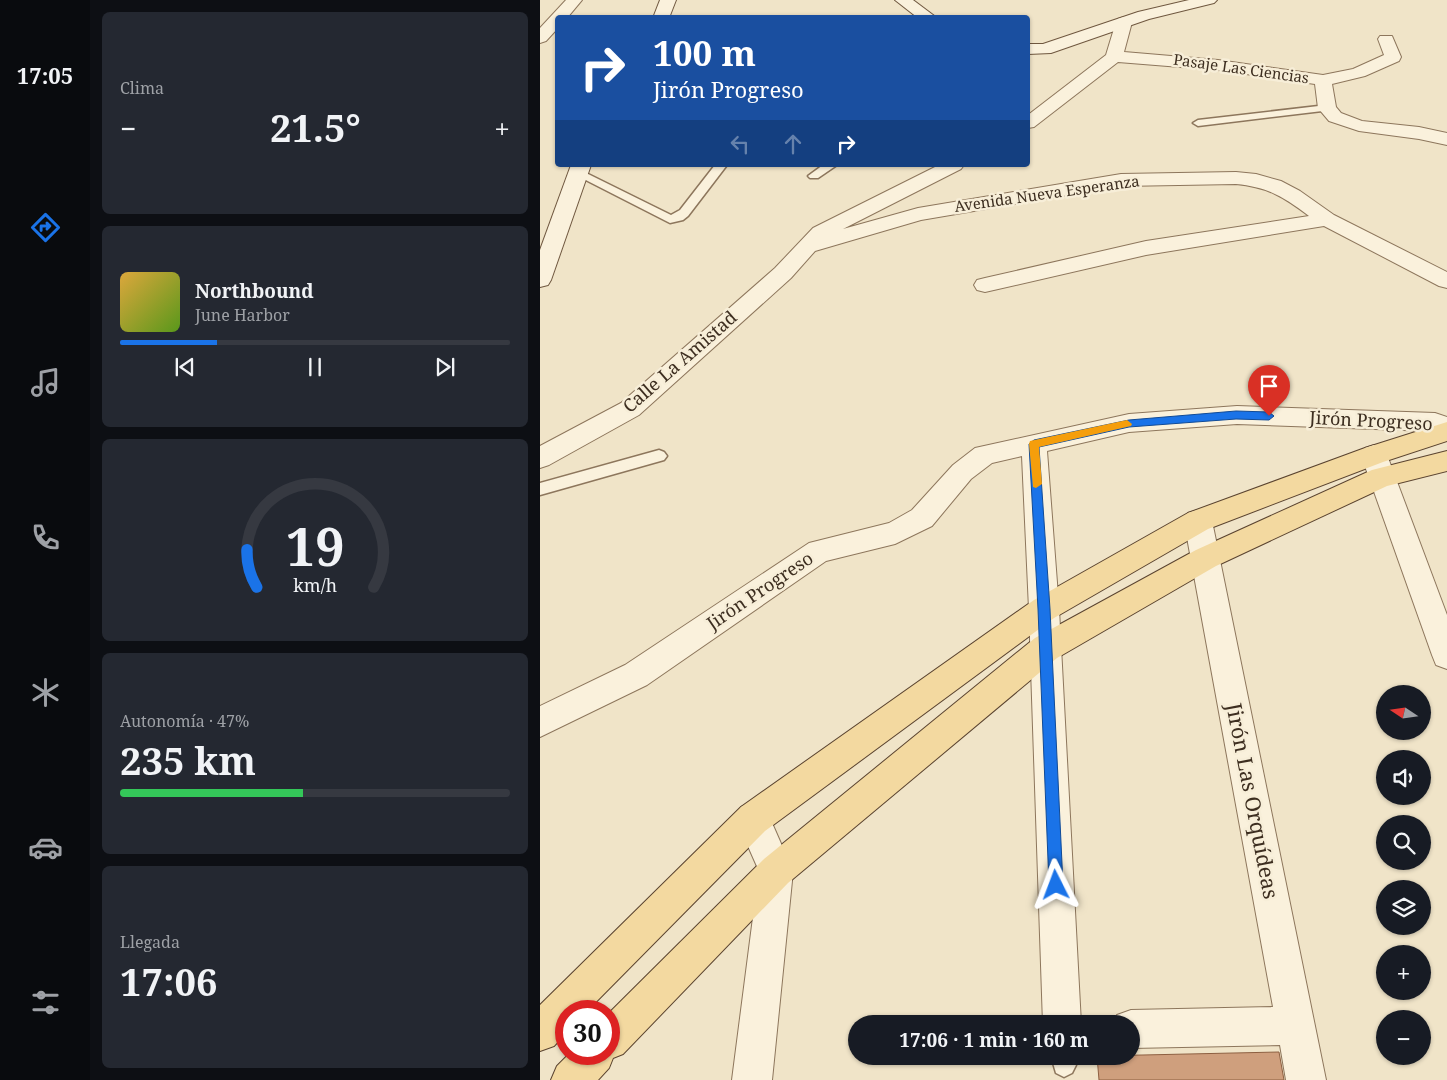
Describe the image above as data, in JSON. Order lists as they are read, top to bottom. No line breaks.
{"streets":{"street":["Pasaje Las Ciencias","Avenida Nueva Esperanza","Calle La Amistad","Jirón Progreso","Jirón Las Orquídeas"]},"crossings":[["Avenida Nueva Esperanza","Calle La Amistad"]],"north":"left","page":{"tabs":"17:05","tile":["Clima",["Autonomía · 47%","235 km"],["Llegada","17:06"]],"turn":["100 m","Jirón Progreso"],"heat":["−","21.5°","+"],"song":["Northbound","June Harbor"],"map_buttons":["+","−"],"limit":"30","trip":"17:06 · 1 min · 160 m","gauge":["19","km/h"]}}
